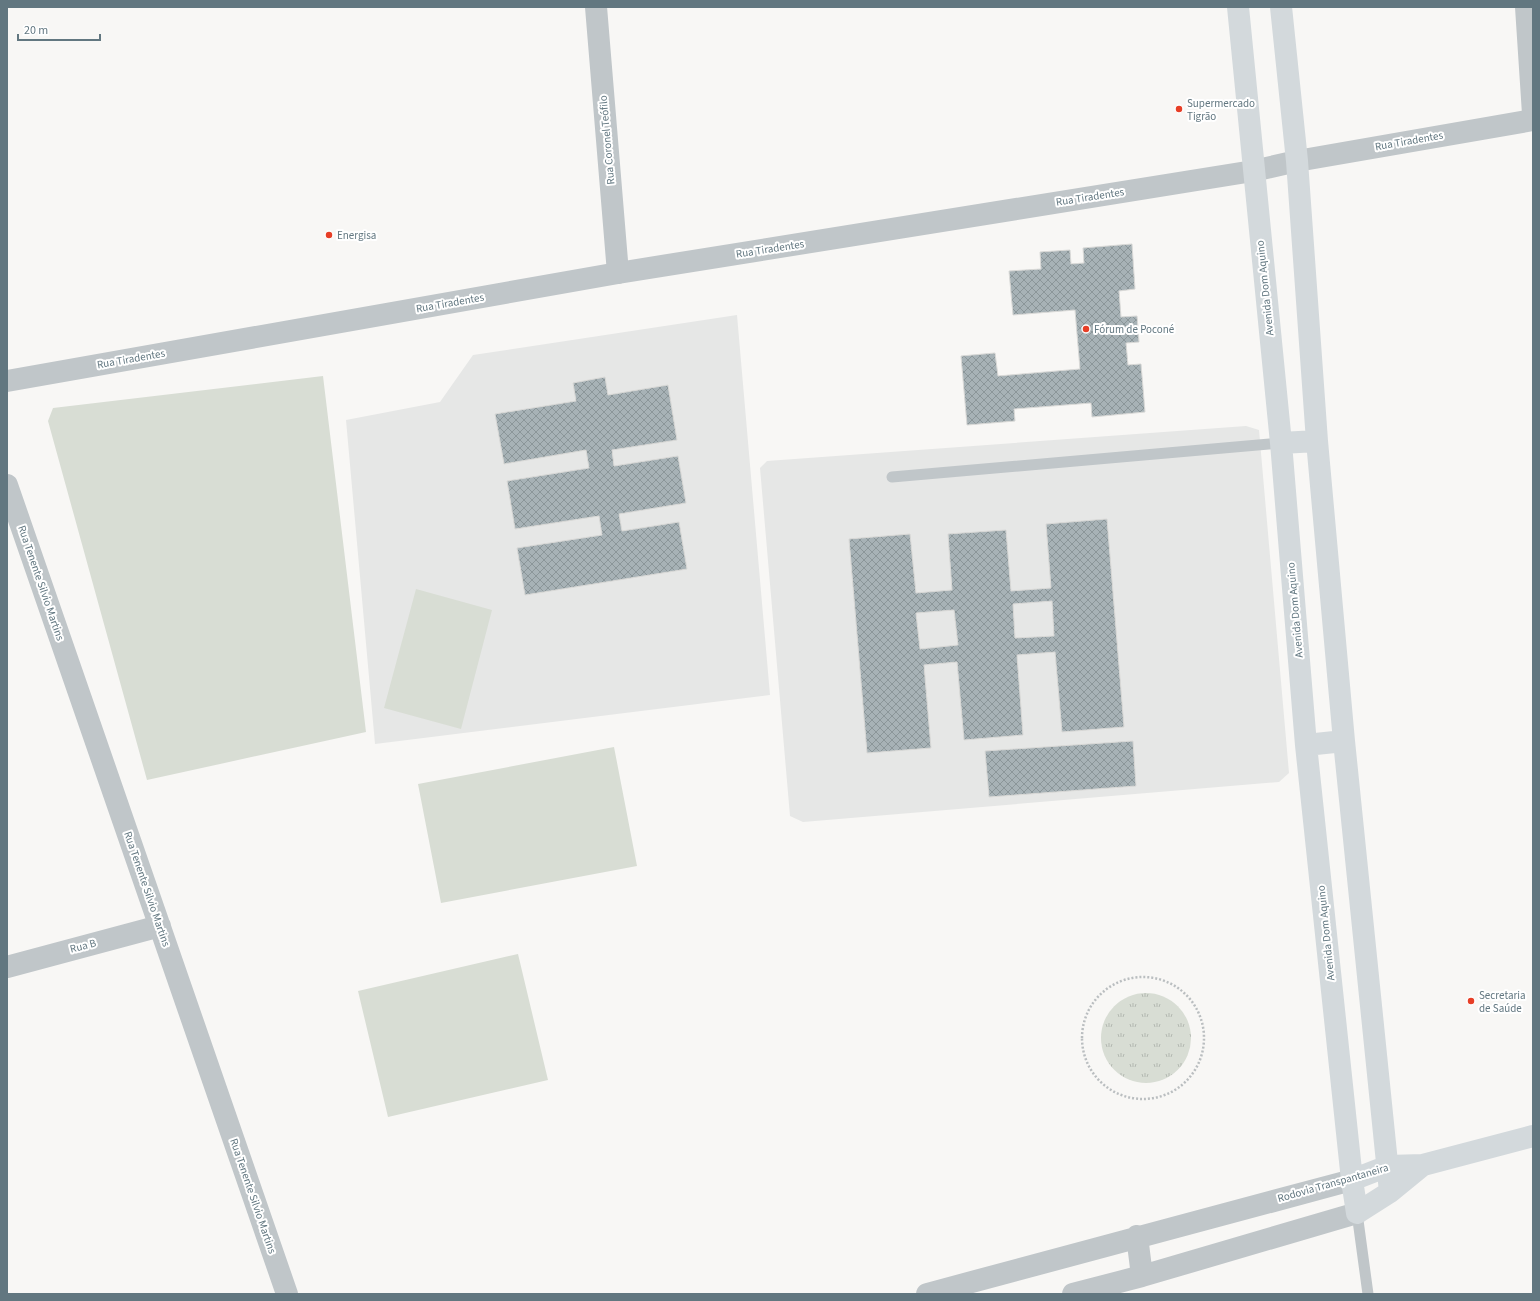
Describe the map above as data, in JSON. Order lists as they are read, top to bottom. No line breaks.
{"streets":{"main road":["Avenida Dom Aquino","Rodovia Transpantaneira"],"street":["Rua Coronel Teófilo","Rua Tiradentes","Rua Tenente Silvio Martins","Rua B"]},"crossings":[["Rua Coronel Teófilo","Rua Tiradentes"],["Rua Tiradentes","Avenida Dom Aquino"],["Avenida Dom Aquino","Rodovia Transpantaneira"],["Rua Tenente Silvio Martins","Rua B"]],"places":["Supermercado Tigrão","Energisa","Fórum de Poconé","Secretaria de Saúde"],"scale_bar":"20 m"}
